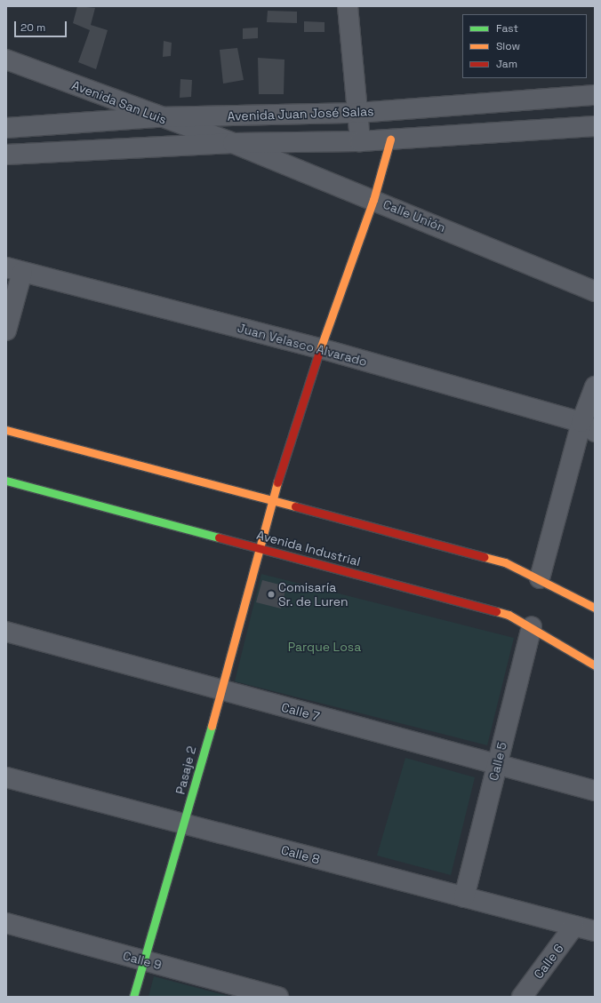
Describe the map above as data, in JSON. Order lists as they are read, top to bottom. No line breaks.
{"streets":{"street":["Avenida San Luis","Avenida Juan José Salas","Calle Unión","Juan Velasco Alvarado","Avenida Industrial","Calle 7","Calle 5","Pasaje 2","Calle 8","Calle 9","Calle 6"]},"crossings":[["Avenida San Luis","Avenida Juan José Salas"],["Avenida San Luis","Calle Unión"],["Calle Unión","Pasaje 2"],["Juan Velasco Alvarado","Pasaje 2"],["Avenida Industrial","Calle 5"],["Avenida Industrial","Pasaje 2"],["Calle 7","Calle 5"],["Calle 7","Pasaje 2"],["Calle 5","Calle 8"],["Pasaje 2","Calle 8"],["Pasaje 2","Calle 9"],["Calle 8","Calle 6"]],"parks":["Parque Losa"],"places":["Comisaría Sr. de Luren"],"legend":["Fast","Slow","Jam"],"scale_bar":"20 m"}
